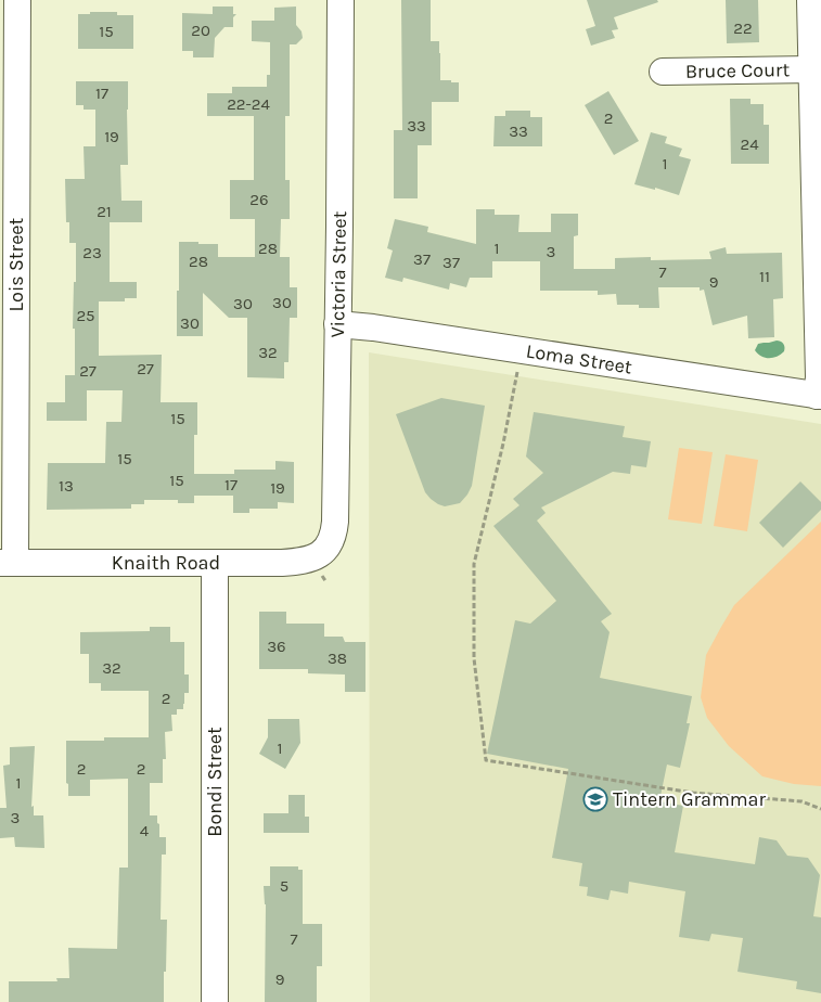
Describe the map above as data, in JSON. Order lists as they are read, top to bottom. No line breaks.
{"streets":{"street":["Bruce Court","Lois Street","Victoria Street","Loma Street","Knaith Road","Bondi Street"]},"crossings":[["Lois Street","Knaith Road"],["Victoria Street","Loma Street"],["Victoria Street","Knaith Road"],["Knaith Road","Bondi Street"]],"places":{"school or university":["Tintern Grammar"]},"house_numbers":["22","20","15","17","22-24","2","33","33","19","24","1","26","21","28","1","3","23","37","28","37","7","11","9","30","30","25","30","32","27","27","15","15","15","17","13","19","36","38","32","2","1","2","2","1","3","4","5","7","9"]}
